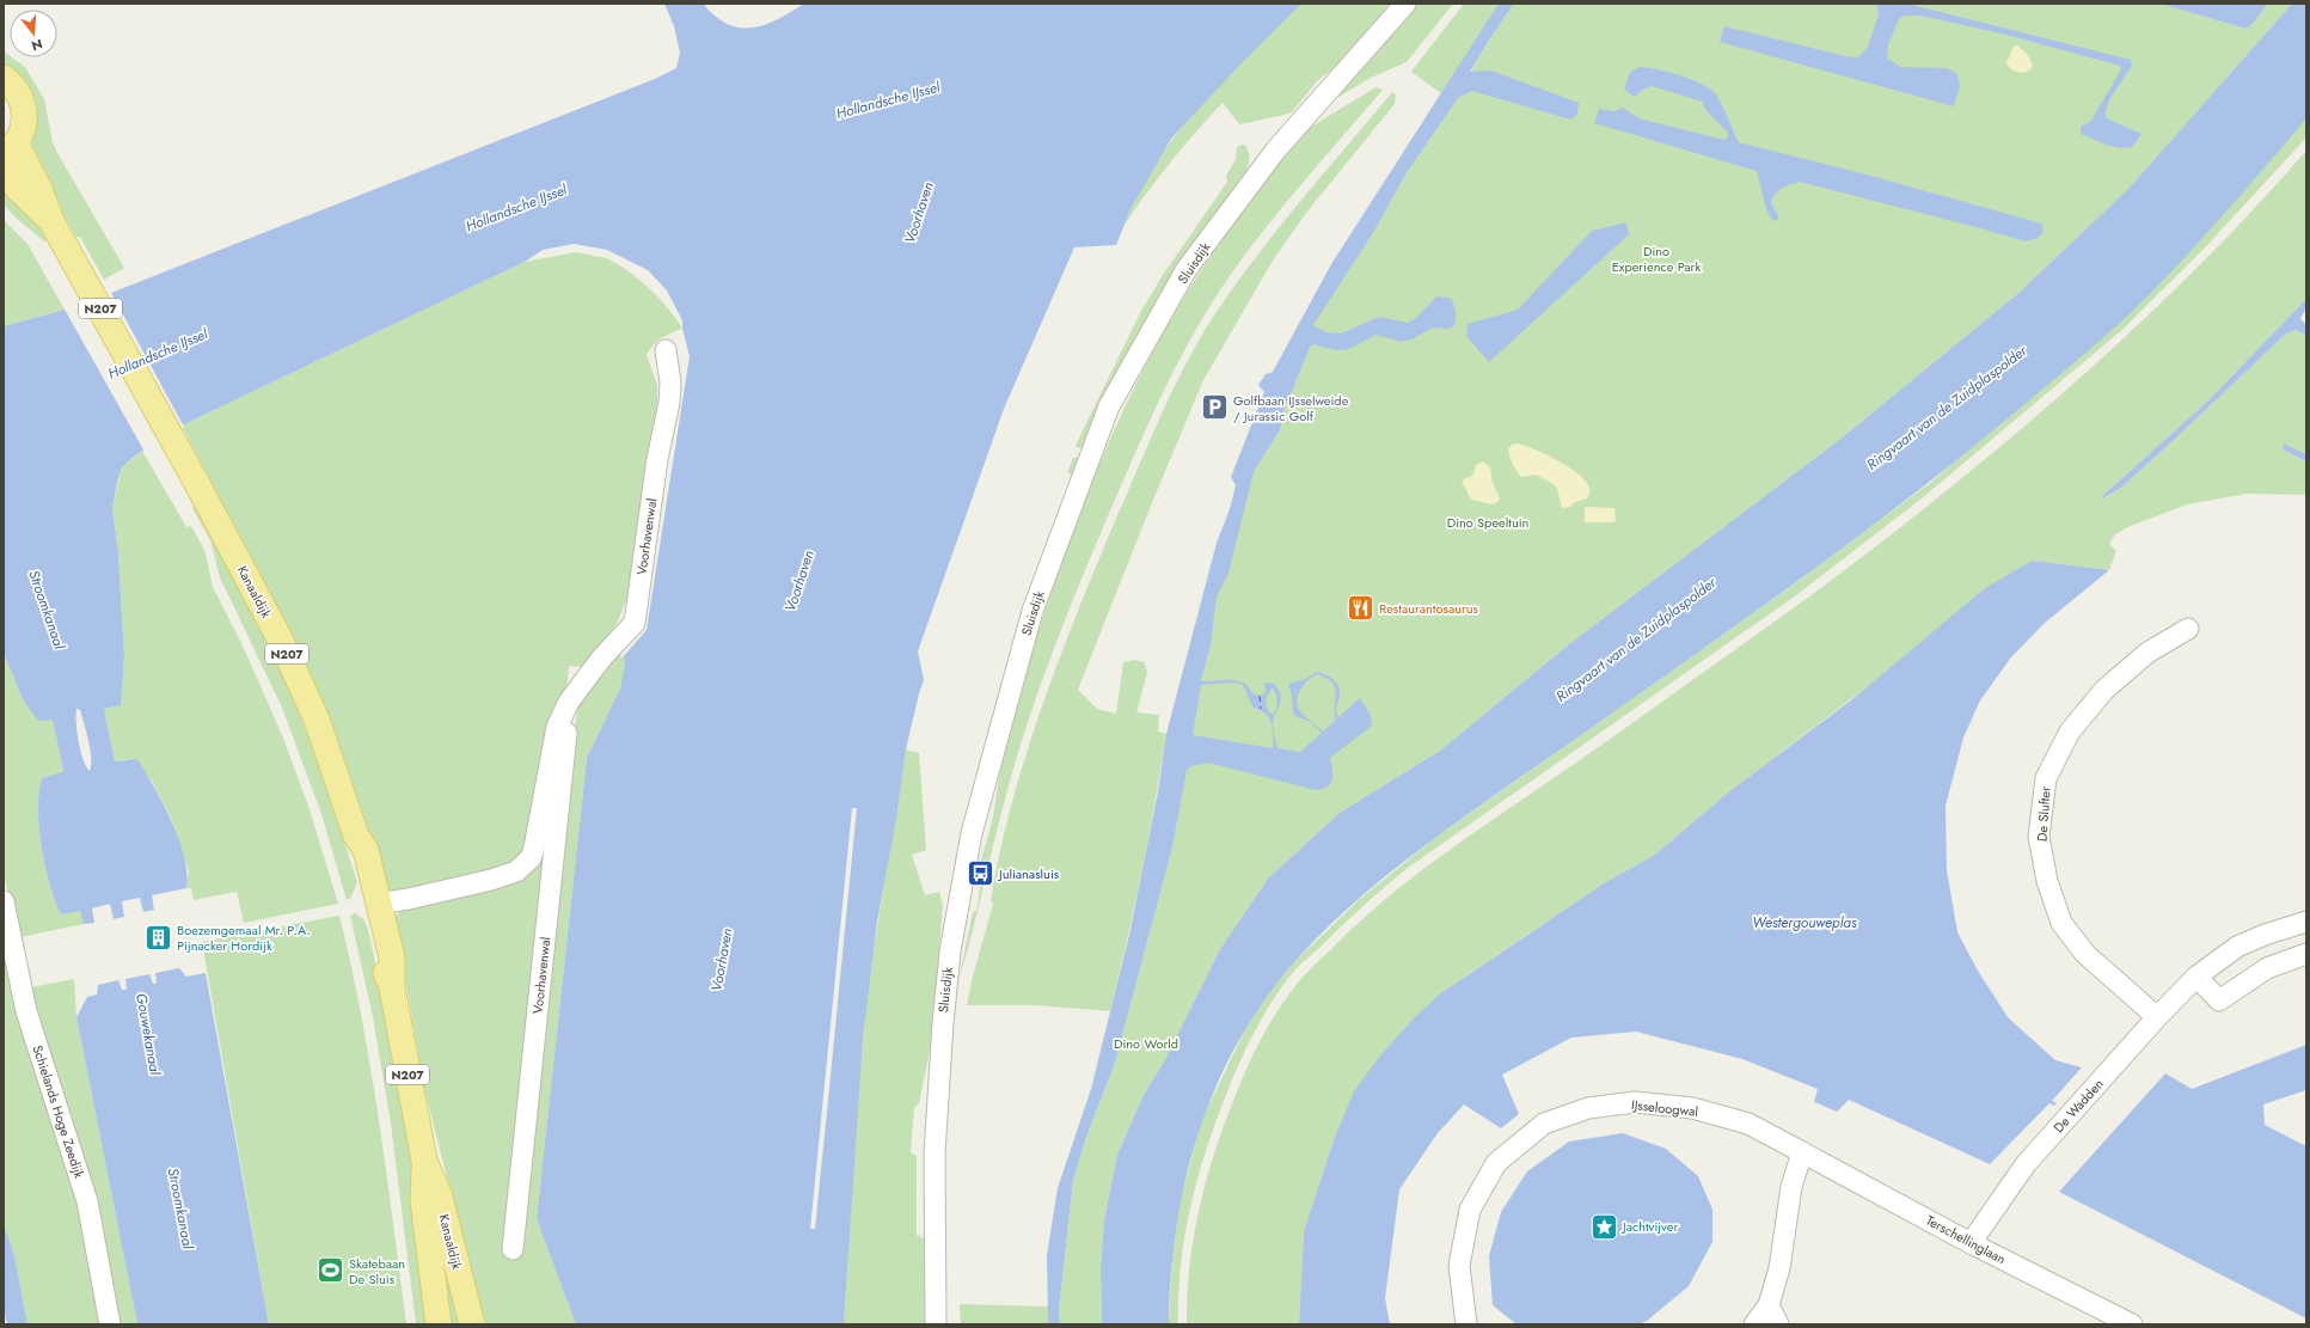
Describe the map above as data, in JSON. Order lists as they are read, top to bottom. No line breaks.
{"streets":{"main road":["N207","Kanaaldijk"],"street":["Sluisdijk","Voorhavenwal","De Slufter","De Wadden","IJsseloogwal","Schielands Hoge Zeedijk","Terschellinglaan"]},"crossings":[["N207","Kanaaldijk"],["Voorhavenwal","Kanaaldijk"],["De Slufter","De Wadden"],["De Wadden","Terschellinglaan"],["IJsseloogwal","Terschellinglaan"]],"water":["Hollandsche IJssel","Voorhaven","Ringvaart van de Zuidplaspolder","Stroomkanaal","Westergouweplas","Gouwekanaal"],"parks":["Dino Experience Park","Dino Speeltuin","Dino World"],"places":{"parking":["Golfbaan IJsselweide / Jurassic Golf"],"restaurant":["Restaurantosaurus"],"bus stop":["Julianasluis"],"building":["Boezemgemaal Mr. P.A. Pijnacker Hordijk"],"place":["Jachtvijver"],"sports":["Skatebaan De Sluis"]},"north":"bottom"}
